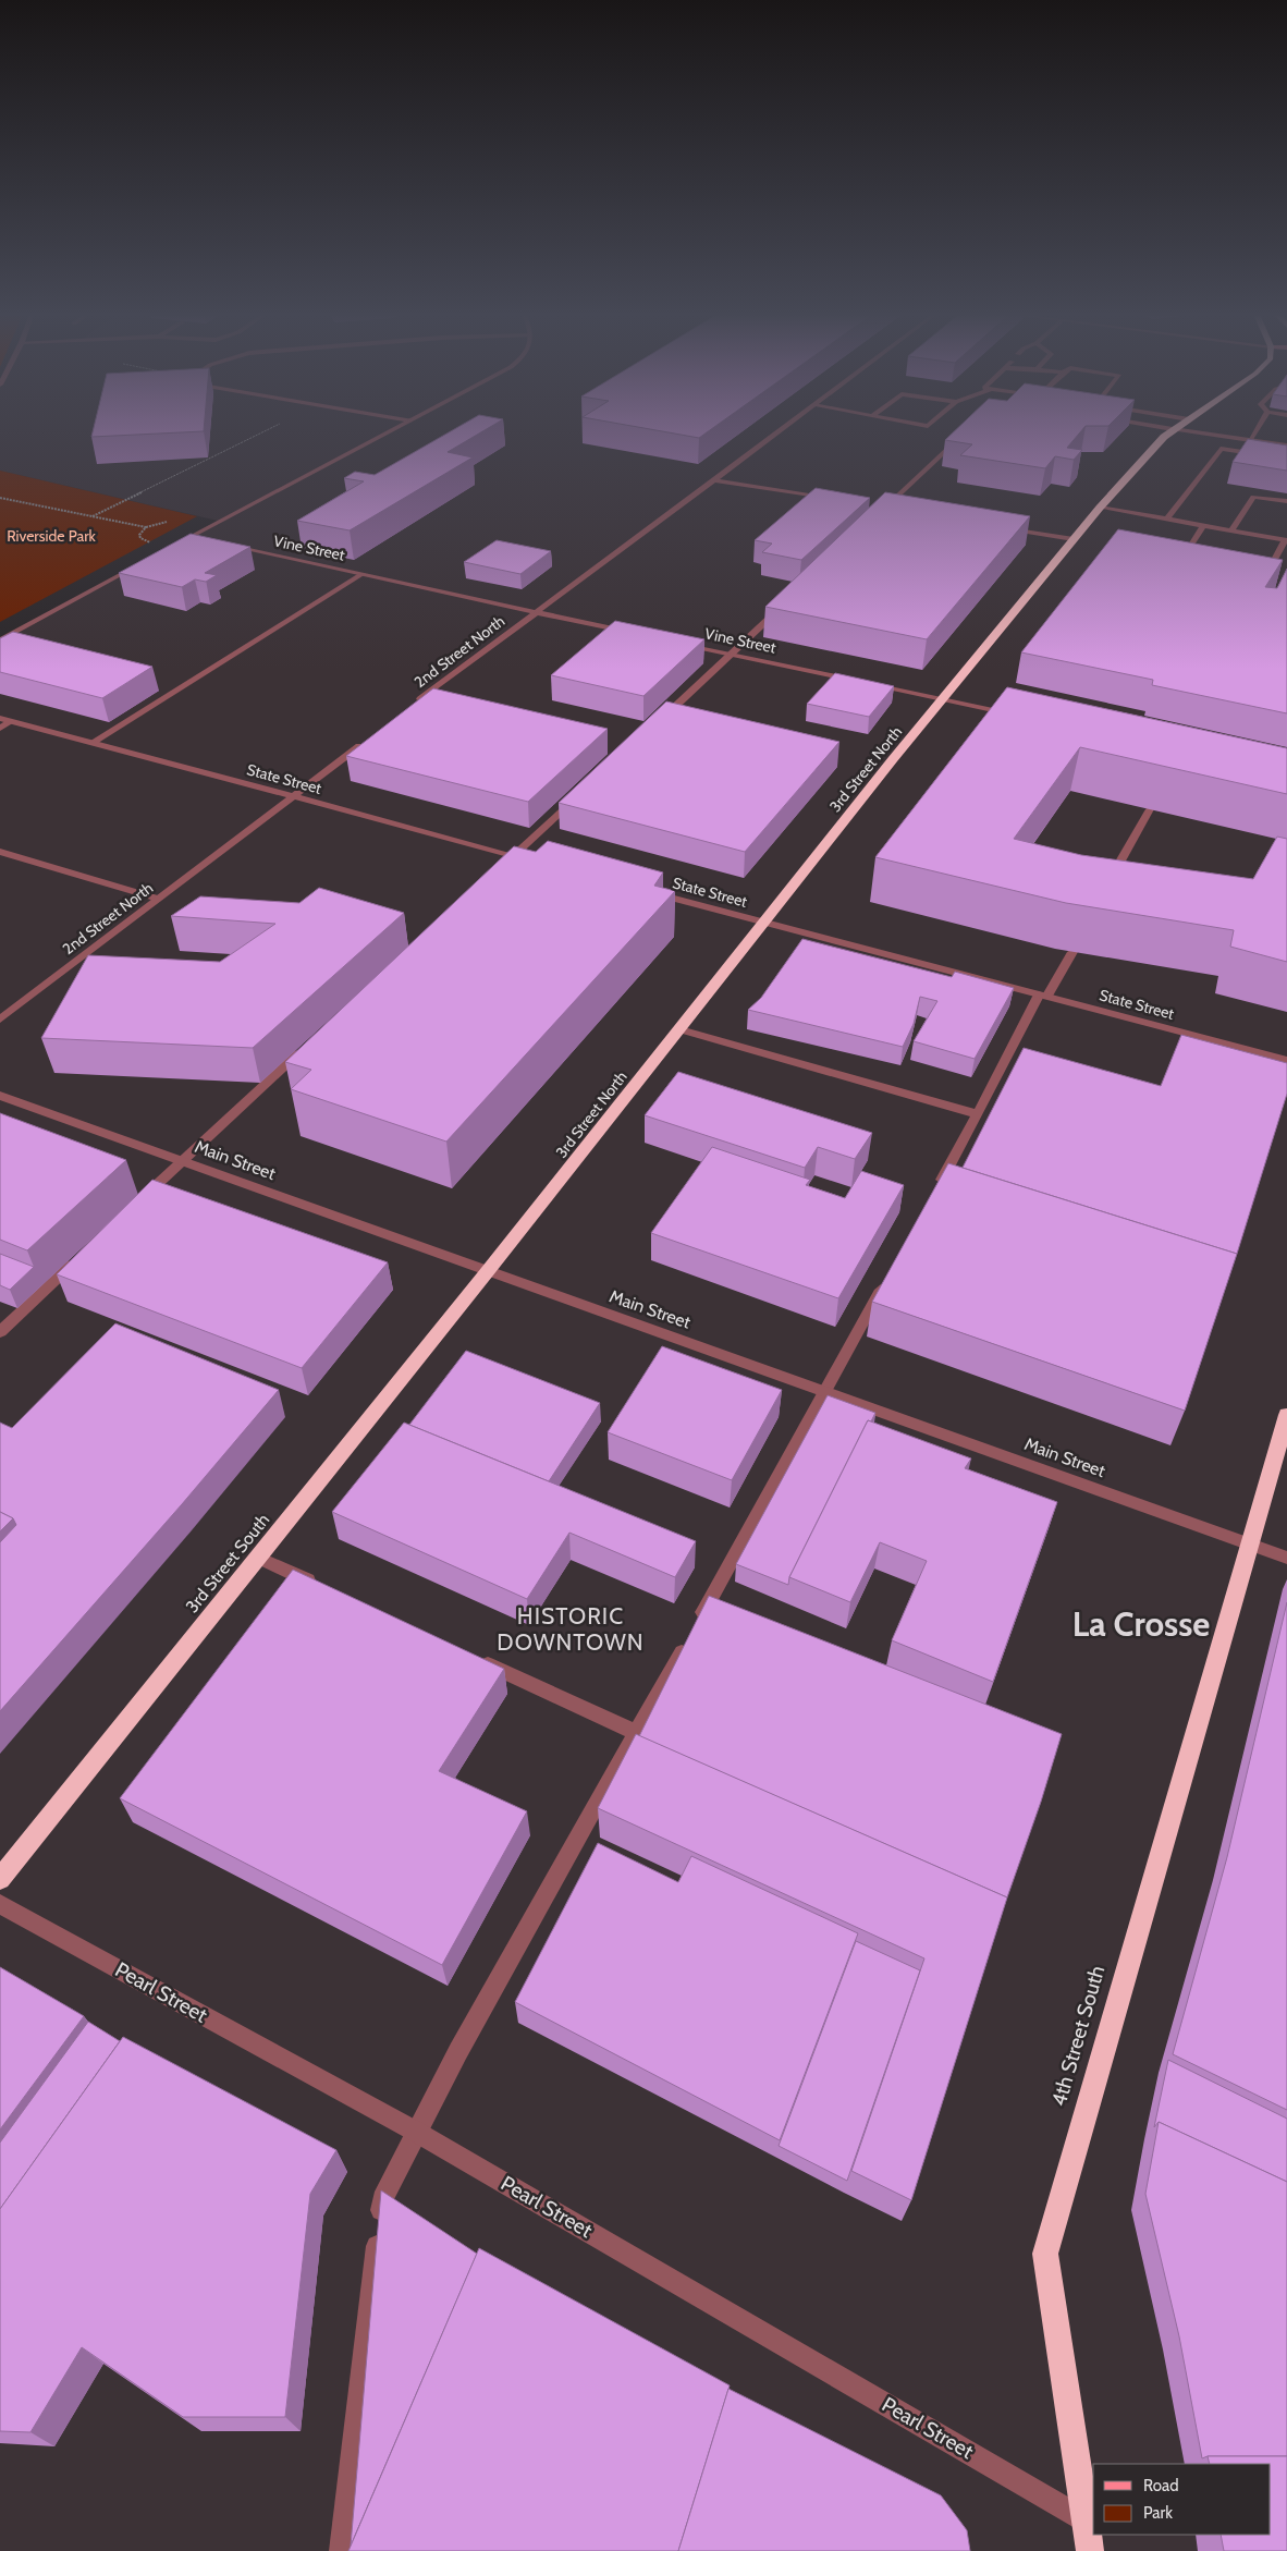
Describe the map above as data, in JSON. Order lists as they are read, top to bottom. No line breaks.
{"streets":{"highway":["3rd Street North","3rd Street South","4th Street South"],"street":["Vine Street","2nd Street North","State Street","Main Street","Pearl Street"]},"crossings":[["Vine Street","2nd Street North"],["Vine Street","3rd Street North"],["2nd Street North","State Street"],["3rd Street North","State Street"],["3rd Street North","Main Street"],["3rd Street North","3rd Street South"],["Main Street","3rd Street South"],["Main Street","4th Street South"],["Pearl Street","4th Street South"]],"districts":["HISTORIC DOWNTOWN","La Crosse"],"parks":["Riverside Park"],"legend":["Road","Park"]}
